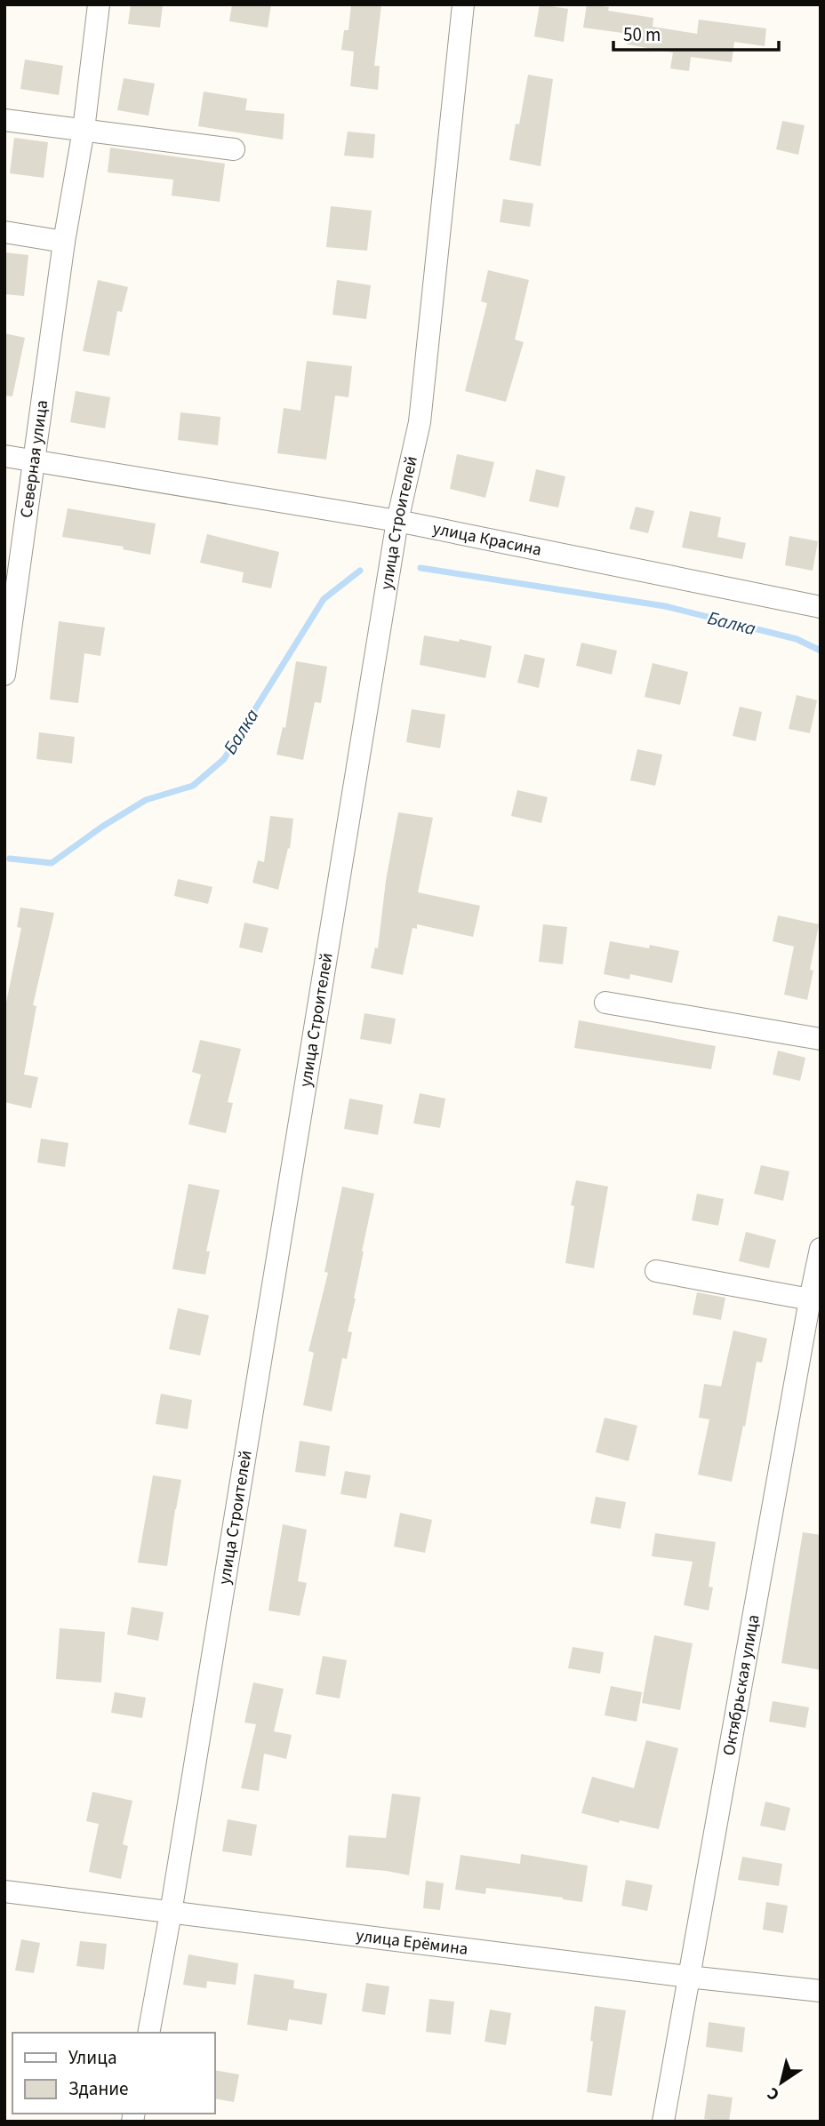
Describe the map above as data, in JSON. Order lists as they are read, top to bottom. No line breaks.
{"streets":{"street":["Северная улица","улица Строителей","улица Красина","Октябрьская улица","улица Ерёмина"]},"crossings":[["Северная улица","улица Красина"],["улица Строителей","улица Красина"],["улица Строителей","улица Ерёмина"],["Октябрьская улица","улица Ерёмина"]],"water":["Балка"],"legend":["Улица","Здание"],"scale_bar":"50 m","north":"bottom left"}
